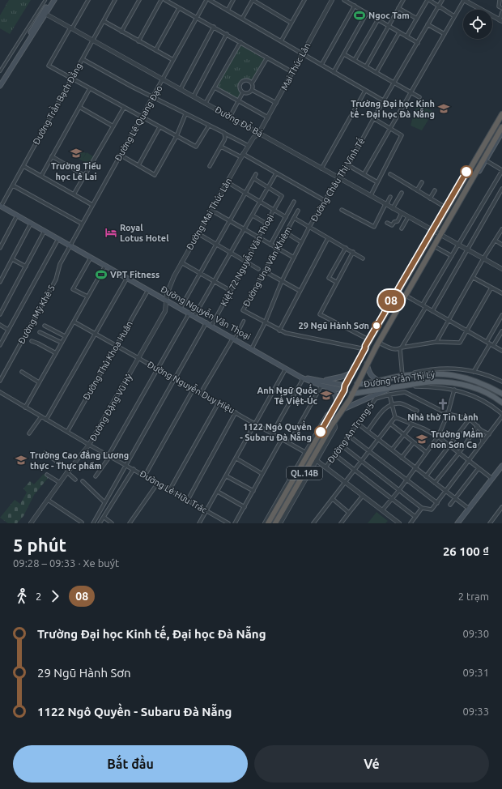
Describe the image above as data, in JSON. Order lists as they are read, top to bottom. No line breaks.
{"streets":{"highway":["QL.14B"],"main road":["Đường Nguyễn Văn Thoại","Đường Trần Thị Lý"],"street":["Mai Thúc Lân","Đường Trần Bạch Đằng","Đường Đỗ Bá","Đường Lê Quang Đạo","Đường Châu Thị Vĩnh Tế","Đường Mai Thúc Lân","Kiệt 72 Nguyễn Văn Thoại","Đường Ung Văn Khiêm","Đường Mỹ Khê 5","Đường Thủ Khoa Huân","Đường Nguyễn Duy Hiệu","Đường Đặng Vũ Hỷ","Đường An Trung 5","Đường Lê Hữu Trác"]},"crossings":[["Mai Thúc Lân","Đường Đỗ Bá"],["Mai Thúc Lân","Đường Mai Thúc Lân"],["Đường Trần Bạch Đằng","Đường Đỗ Bá"],["Đường Trần Bạch Đằng","Đường Nguyễn Văn Thoại"],["Đường Đỗ Bá","Đường Lê Quang Đạo"],["Đường Đỗ Bá","Đường Châu Thị Vĩnh Tế"],["Đường Đỗ Bá","Đường Mai Thúc Lân"],["Đường Đỗ Bá","QL.14B"],["Đường Lê Quang Đạo","Đường Nguyễn Văn Thoại"],["Đường Lê Quang Đạo","Đường Mỹ Khê 5"],["Đường Châu Thị Vĩnh Tế","Đường Ung Văn Khiêm"],["Đường Châu Thị Vĩnh Tế","Đường Nguyễn Văn Thoại"],["Đường Mai Thúc Lân","Đường Nguyễn Văn Thoại"],["Đường Mai Thúc Lân","Đường Đặng Vũ Hỷ"],["Kiệt 72 Nguyễn Văn Thoại","Đường Nguyễn Văn Thoại"],["Đường Ung Văn Khiêm","QL.14B"],["Đường Nguyễn Văn Thoại","Đường Mỹ Khê 5"],["Đường Nguyễn Văn Thoại","Đường Thủ Khoa Huân"],["Đường Nguyễn Văn Thoại","Đường Đặng Vũ Hỷ"],["Đường Nguyễn Văn Thoại","QL.14B"],["Đường Thủ Khoa Huân","Đường Nguyễn Duy Hiệu"],["Đường Thủ Khoa Huân","Đường Lê Hữu Trác"],["Đường Trần Thị Lý","QL.14B"],["Đường Nguyễn Duy Hiệu","Đường Đặng Vũ Hỷ"],["Đường Nguyễn Duy Hiệu","QL.14B"],["Đường Đặng Vũ Hỷ","Đường Lê Hữu Trác"]],"places":{"sports":["Ngoc Tam","VPT Fitness"],"school or university":["Trường Đại học Kinh tế - Đại học Đà Nẵng","Trường Tiểu học Lê Lai","Anh Ngữ Quốc Tế Việt-Úc","Trường Mầm non Sơn Ca","Trường Cao đẳng Lương thực - Thực phẩm"],"hotel":["Royal Lotus Hotel"],"other":["29 Ngũ Hành Sơn","1122 Ngô Quyền - Subaru Đà Nẵng"],"church":["Nhà thờ Tin Lành"]},"lines":["bus line 08"],"page":{"on_map":"08","heading":["5 phút","09:28 – 09:33 · Xe buýt","26 100 ₫"],"legs":["2","08","2 trạm"],"list":[{"name":"Trường Đại học Kinh tế, Đại học Đà Nẵng","value":"09:30"},{"name":"29 Ngũ Hành Sơn","value":"09:31"},{"name":"1122 Ngô Quyền - Subaru Đà Nẵng","value":"09:33"}],"buttons":["Bắt đầu","Vé"]}}
